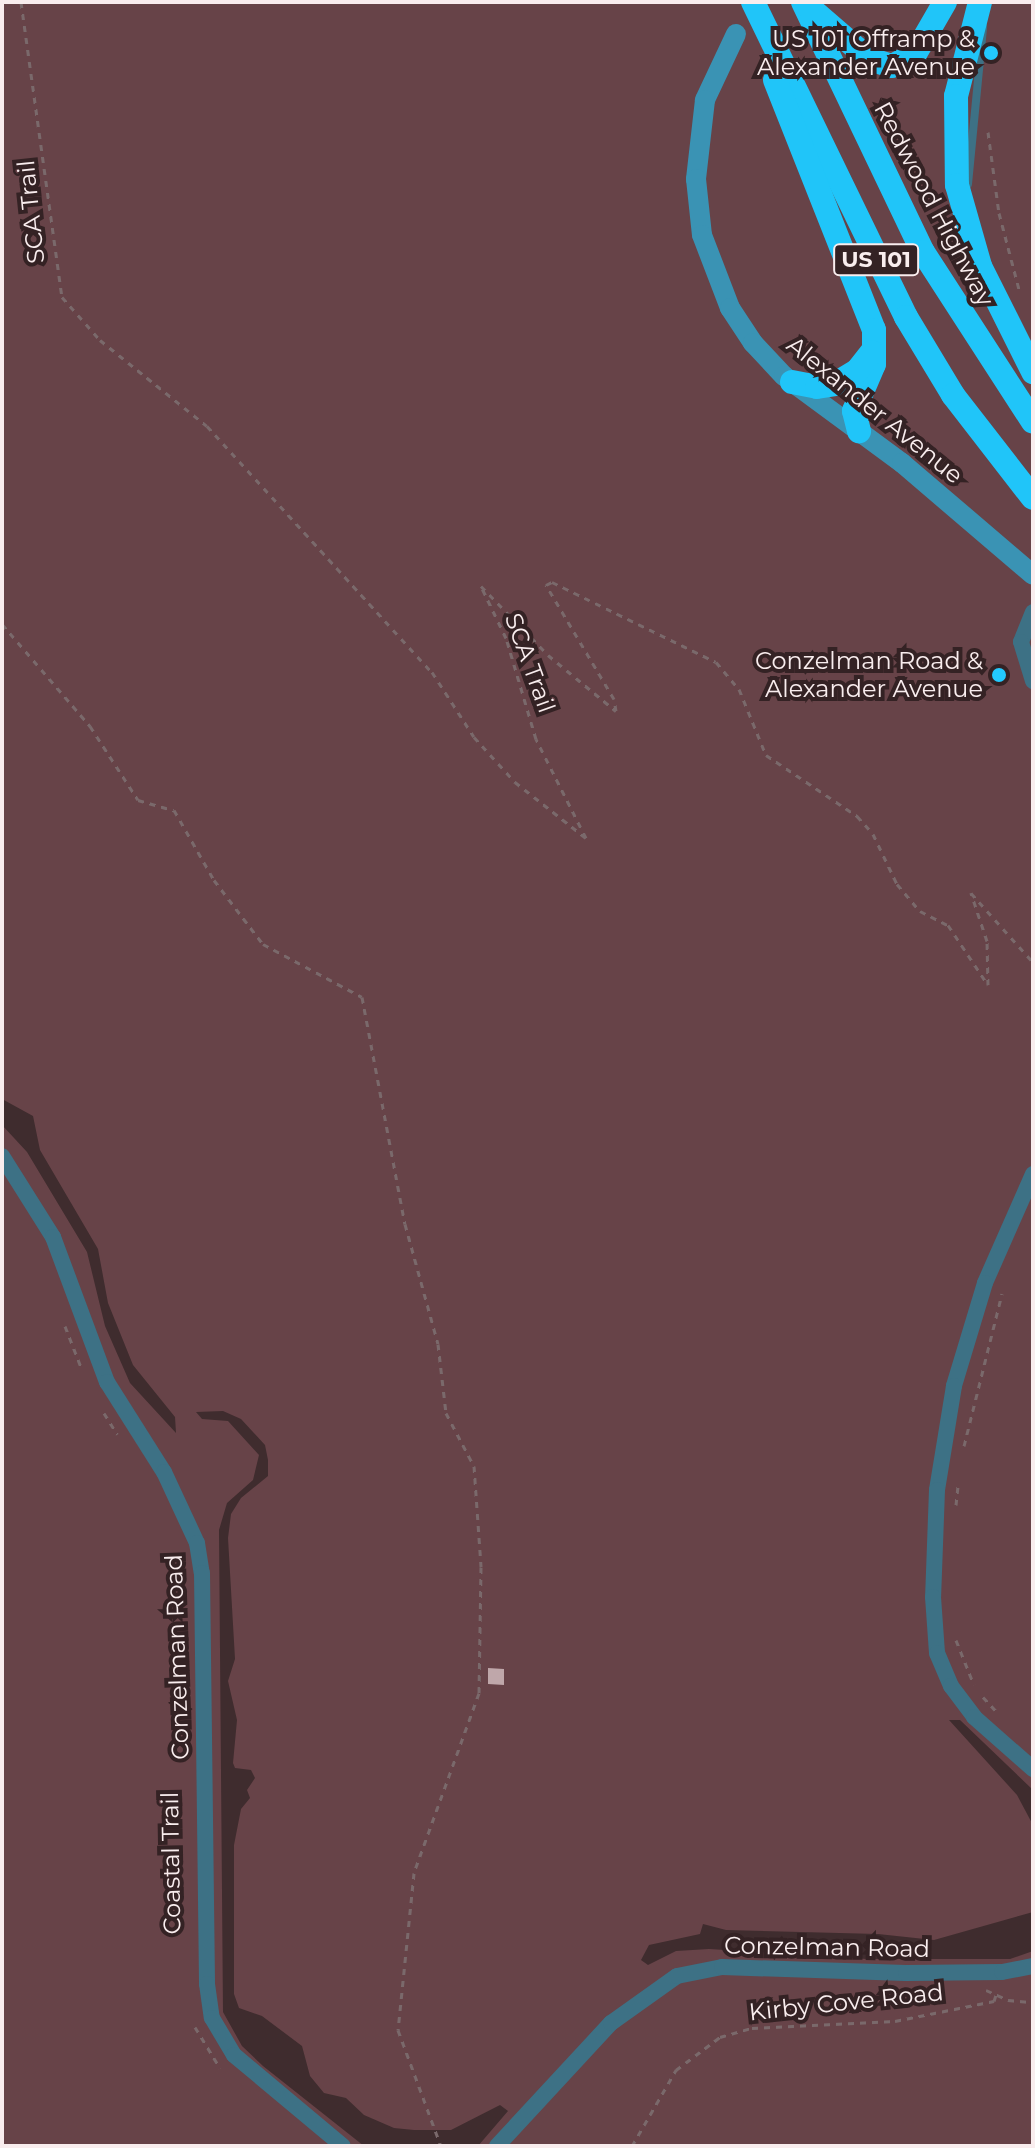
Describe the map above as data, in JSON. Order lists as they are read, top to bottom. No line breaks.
{"streets":{"highway":["Redwood Highway","US 101"],"main road":["Alexander Avenue"],"street":["Conzelman Road"],"path":["SCA Trail","Kirby Cove Road"]},"places":["US 101 Offramp & Alexander Avenue","Conzelman Road & Alexander Avenue"]}
